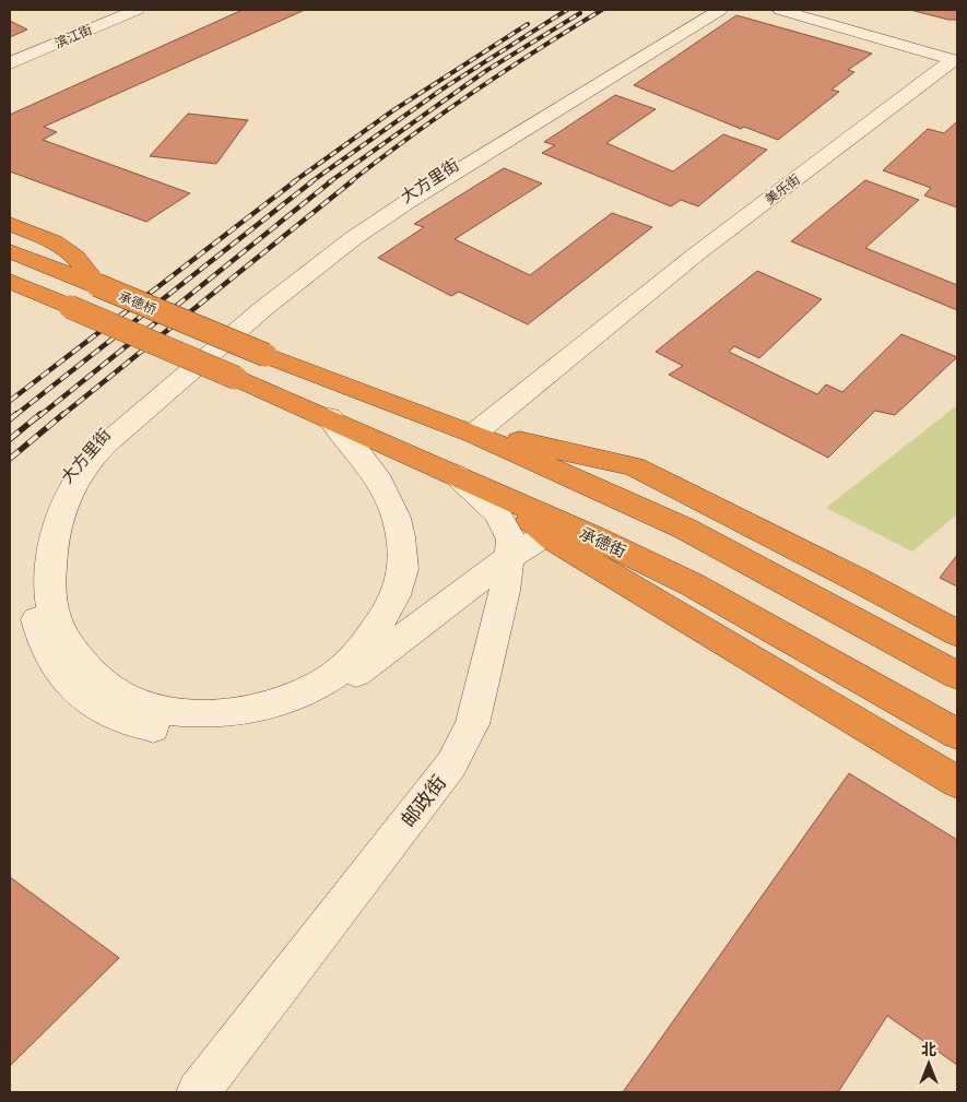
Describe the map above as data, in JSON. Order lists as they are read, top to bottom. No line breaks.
{"streets":{"highway":["承德桥","承德街"],"main road":["滨江街","大方里街","美乐街","邮政街"]},"crossings":[["大方里街","承德街"],["大方里街","邮政街"],["美乐街","承德桥"],["承德桥","承德街"],["承德街","邮政街"]],"north":"top"}
